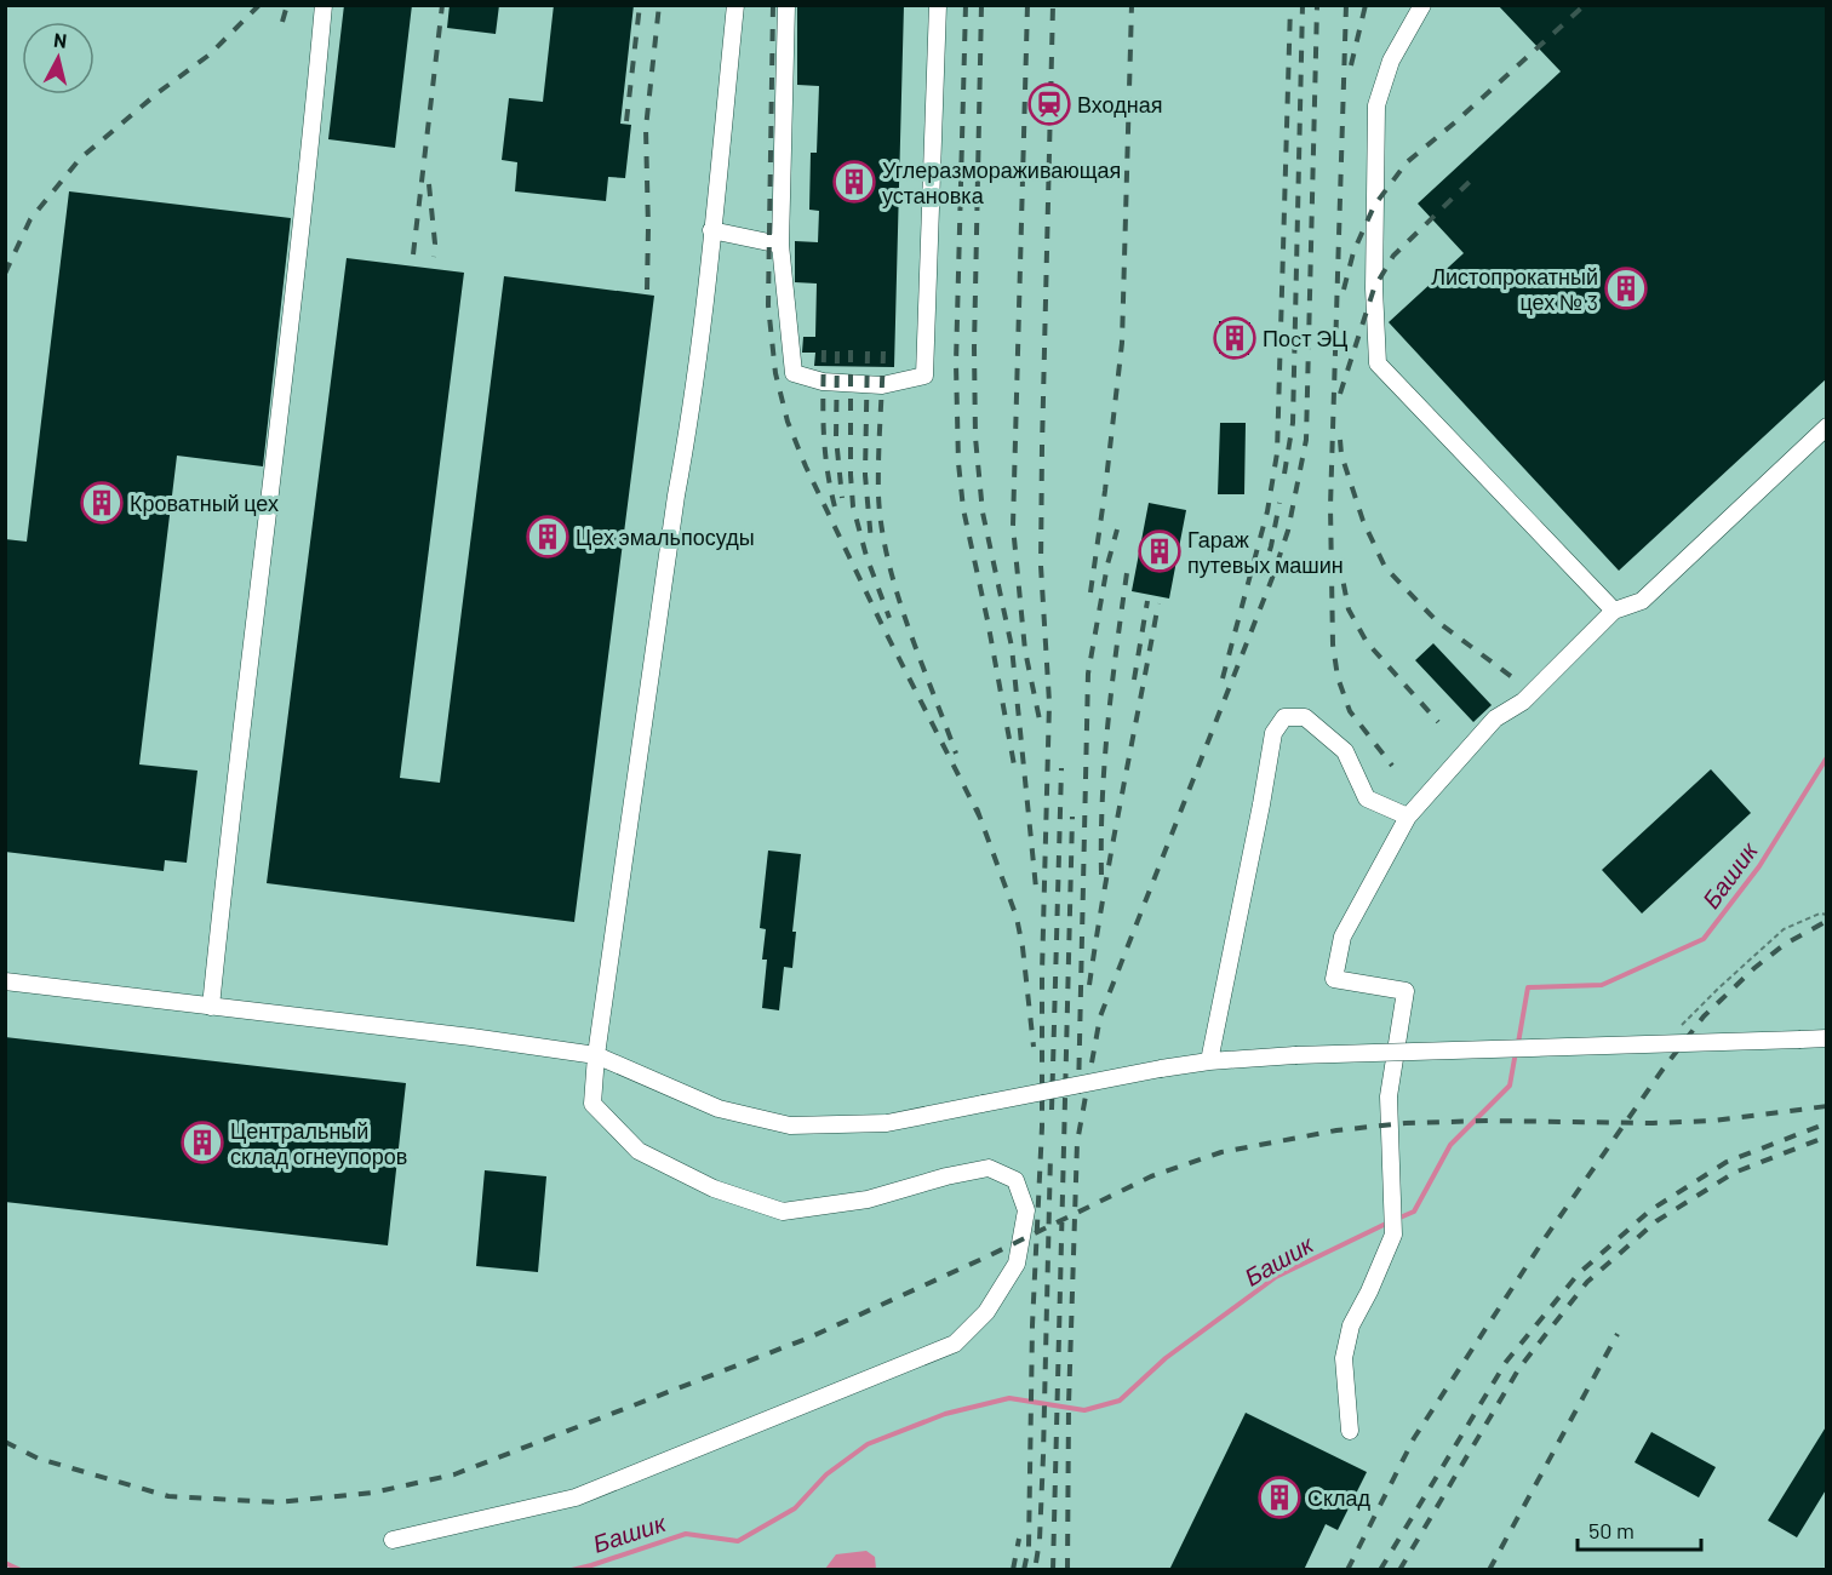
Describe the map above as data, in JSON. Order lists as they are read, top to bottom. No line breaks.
{"water":["Башик"],"places":{"station":["Входная"],"building":["Углеразмораживающая установка","Листопрокатный цех № 3","Поcт ЭЦ","Кроватный цех","Цех эмальпосуды","Гараж путевых машин","Центральный склад огнеупоров","Склад"]},"scale_bar":"50 m","north":"top"}
